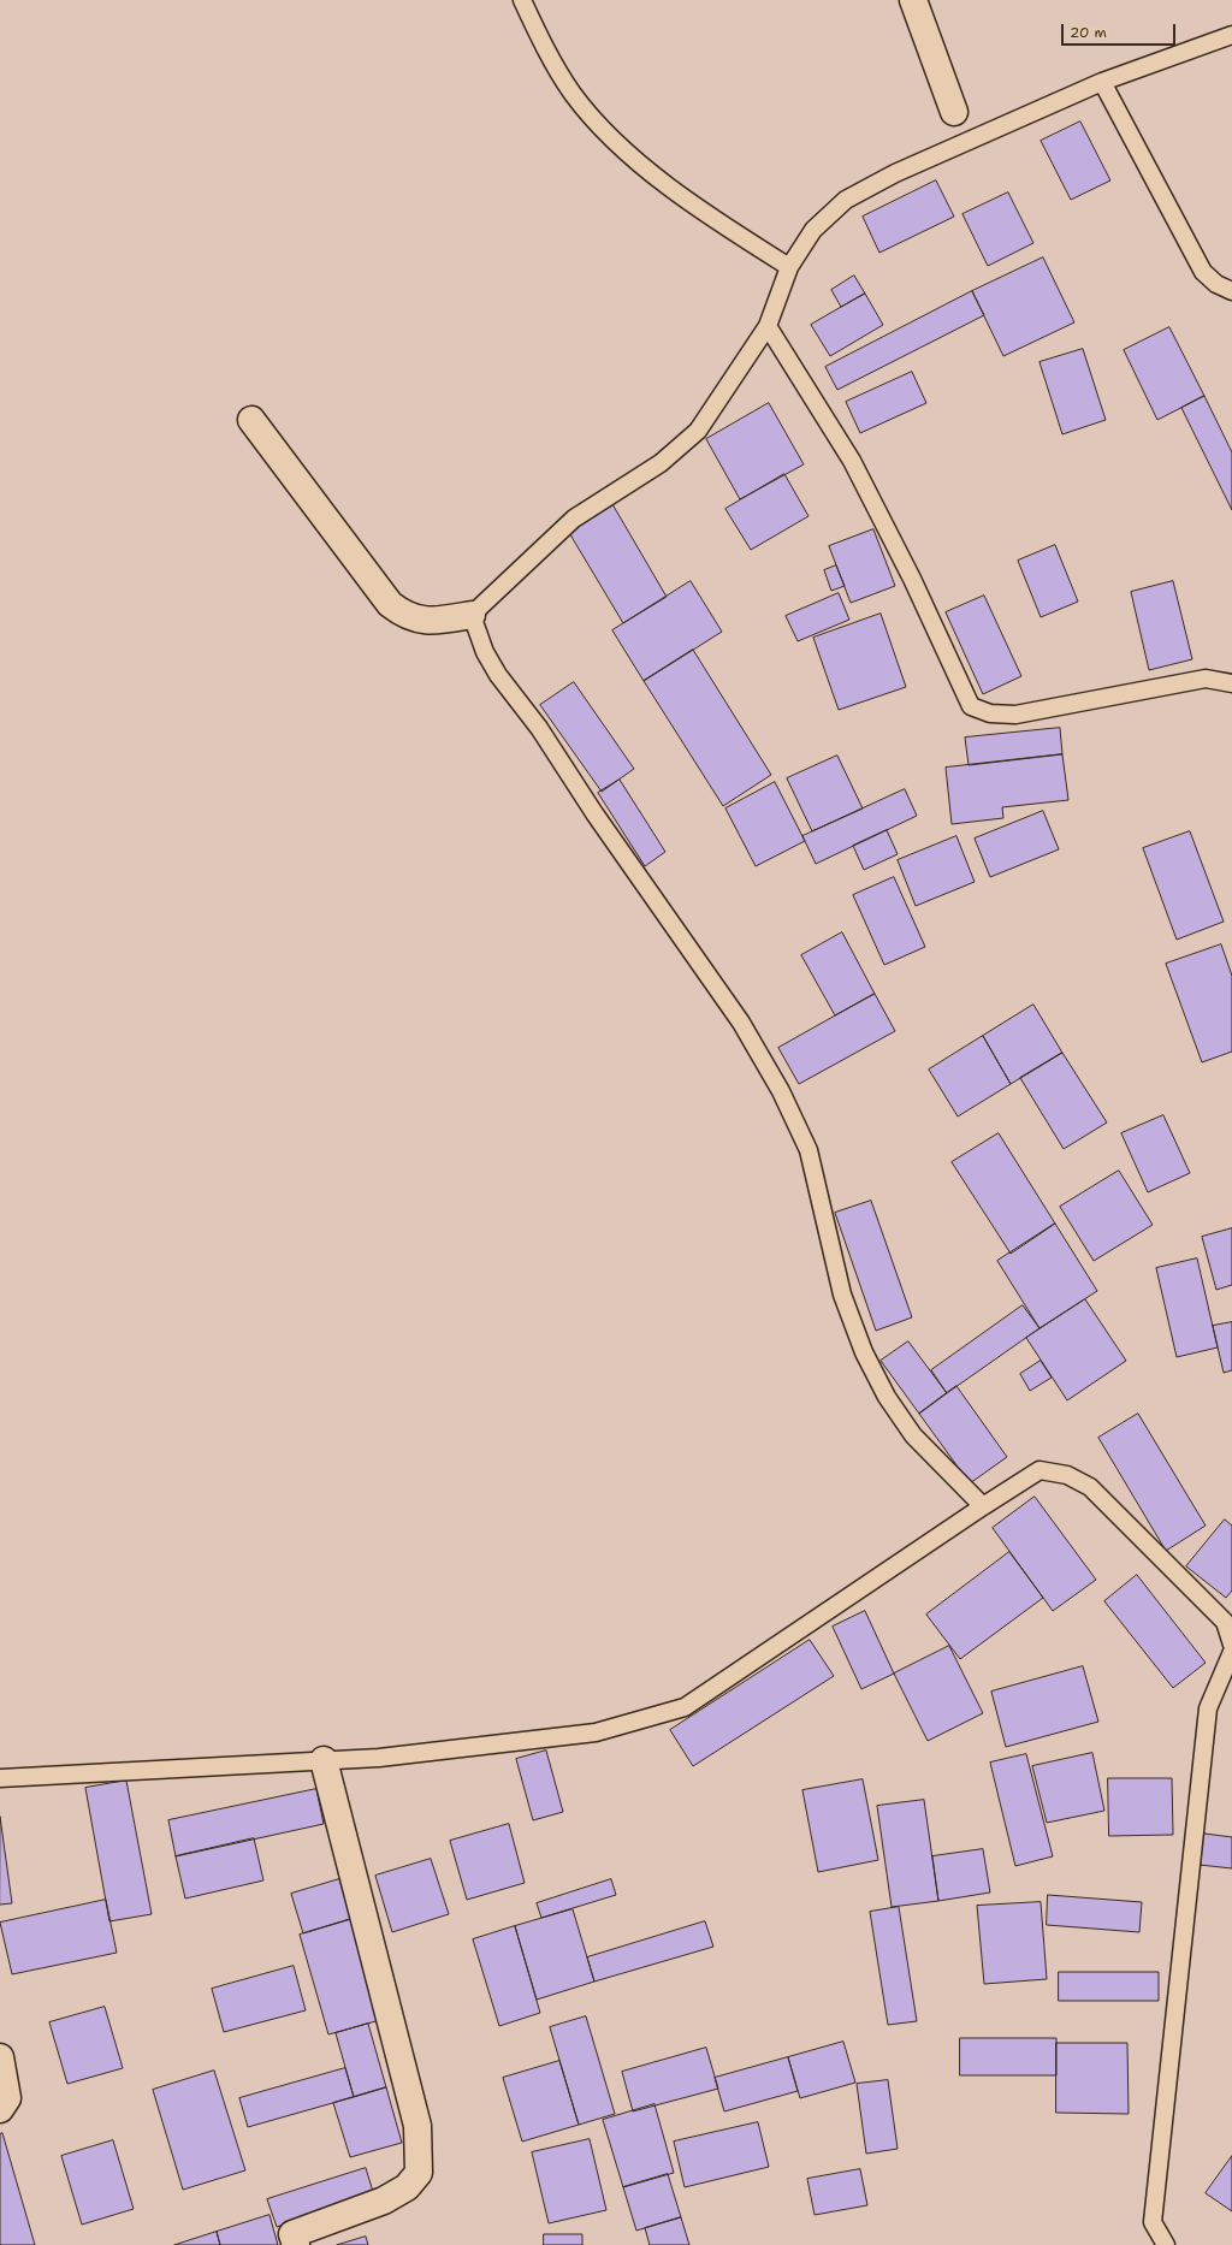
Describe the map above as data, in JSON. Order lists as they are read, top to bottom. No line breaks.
{"scale_bar":"20 m"}
